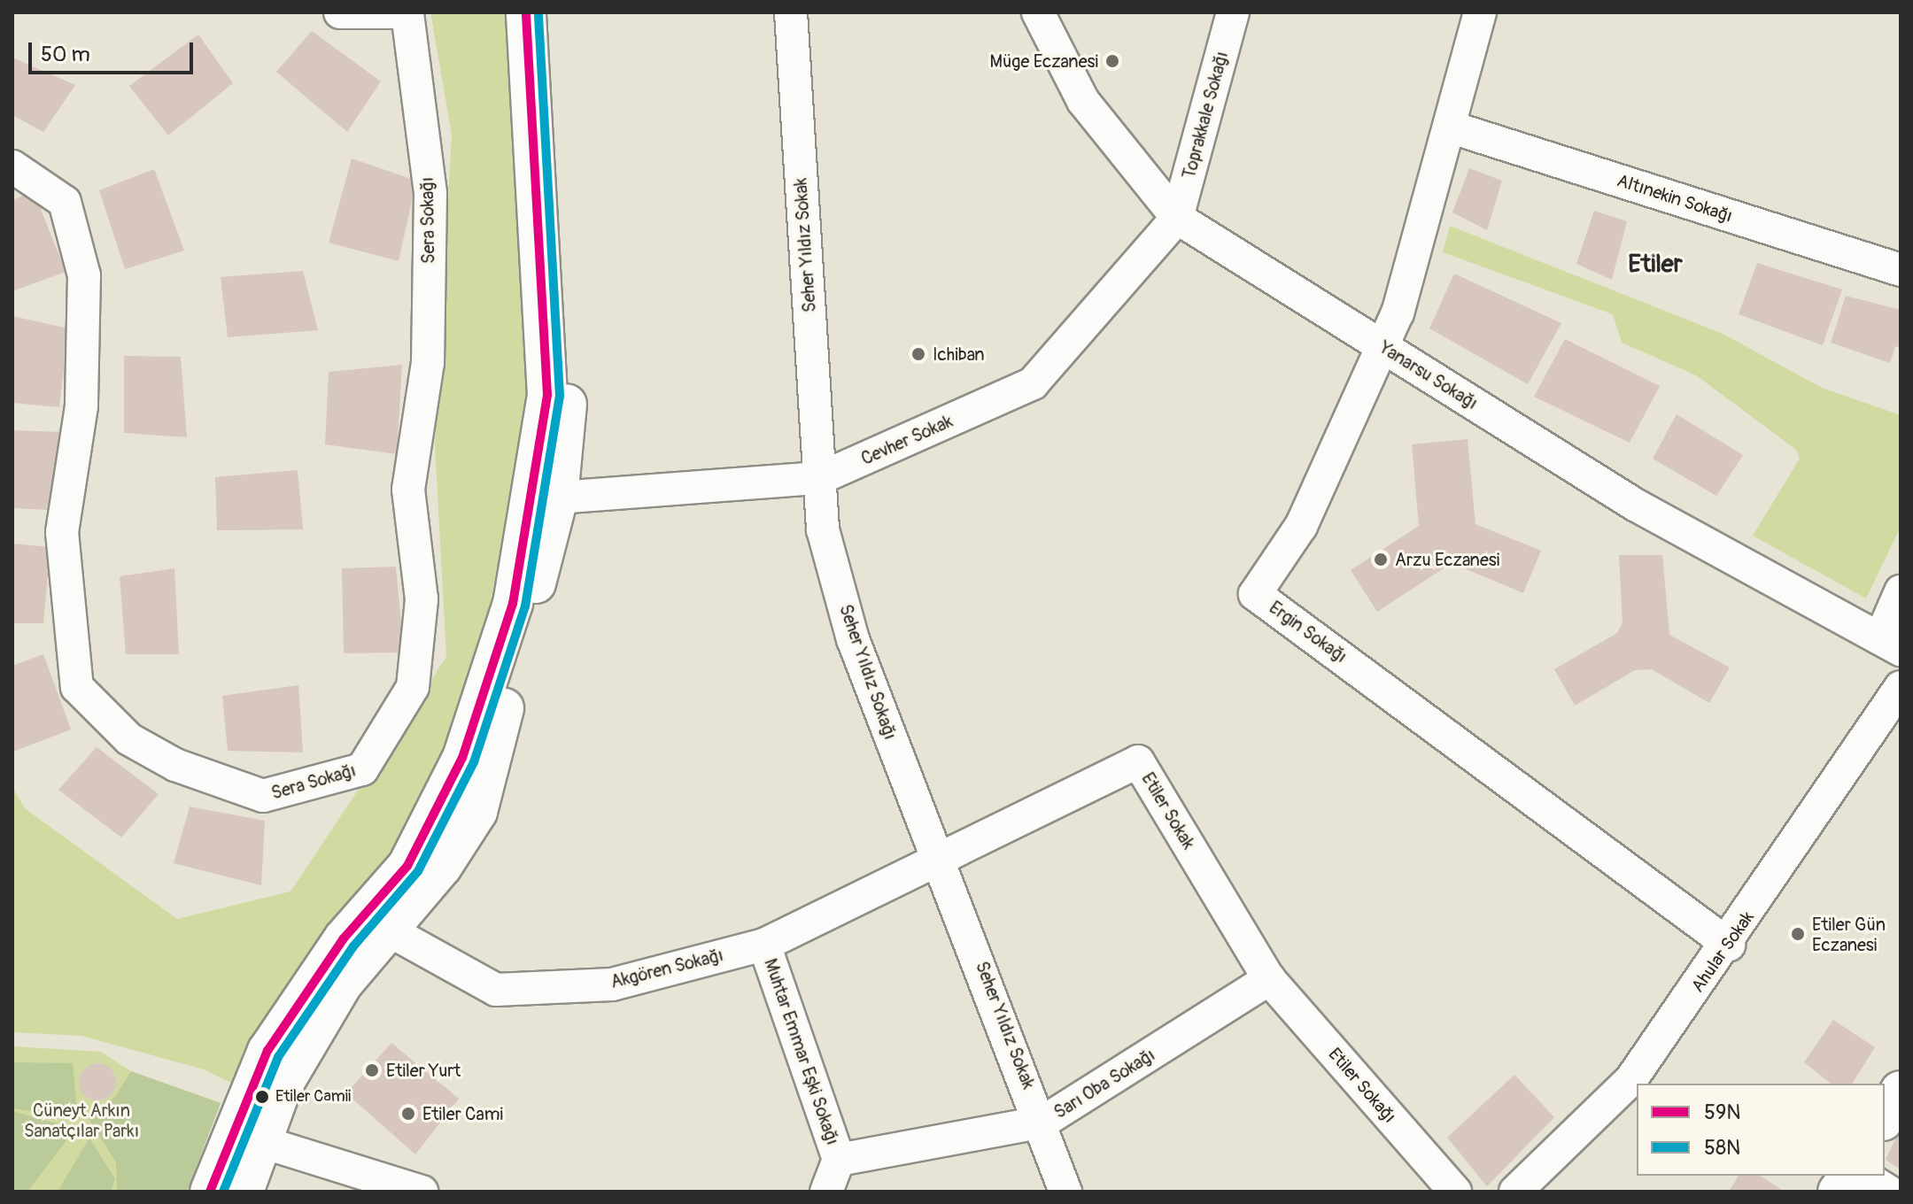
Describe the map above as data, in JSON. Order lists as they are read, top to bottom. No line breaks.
{"streets":{"street":["Toprakkale Sokağı","Altınekin Sokağı","Sera Sokağı","Seher Yıldız Sokak","Yanarsu Sokağı","Cevher Sokak","Ergin Sokağı","Seher Yıldız Sokağı","Etiler Sokak","Ahular Sokak","Akgören Sokağı","Muhtar Emmar Eşki Sokağı","Sarı Oba Sokağı","Etiler Sokağı"]},"crossings":[["Toprakkale Sokağı","Yanarsu Sokağı"],["Toprakkale Sokağı","Cevher Sokak"],["Altınekin Sokağı","Ergin Sokağı"],["Seher Yıldız Sokak","Cevher Sokak"],["Seher Yıldız Sokak","Seher Yıldız Sokağı"],["Seher Yıldız Sokak","Etiler Sokak"],["Seher Yıldız Sokak","Akgören Sokağı"],["Seher Yıldız Sokak","Sarı Oba Sokağı"],["Yanarsu Sokağı","Cevher Sokak"],["Yanarsu Sokağı","Ergin Sokağı"],["Cevher Sokak","Seher Yıldız Sokağı"],["Ergin Sokağı","Ahular Sokak"],["Seher Yıldız Sokağı","Etiler Sokak"],["Seher Yıldız Sokağı","Akgören Sokağı"],["Etiler Sokak","Akgören Sokağı"],["Etiler Sokak","Sarı Oba Sokağı"],["Etiler Sokak","Etiler Sokağı"],["Akgören Sokağı","Muhtar Emmar Eşki Sokağı"],["Muhtar Emmar Eşki Sokağı","Sarı Oba Sokağı"],["Sarı Oba Sokağı","Etiler Sokağı"]],"districts":["Etiler"],"parks":["Cüneyt Arkın Sanatçılar Parkı"],"places":["Müge Eczanesi","Ichiban","Arzu Eczanesi","Etiler Gün Eczanesi","Etiler Yurt","Etiler Camii","Etiler Cami"],"lines":["transit line 59N","transit line 58N"],"legend":["59N","58N"],"scale_bar":"50 m"}
